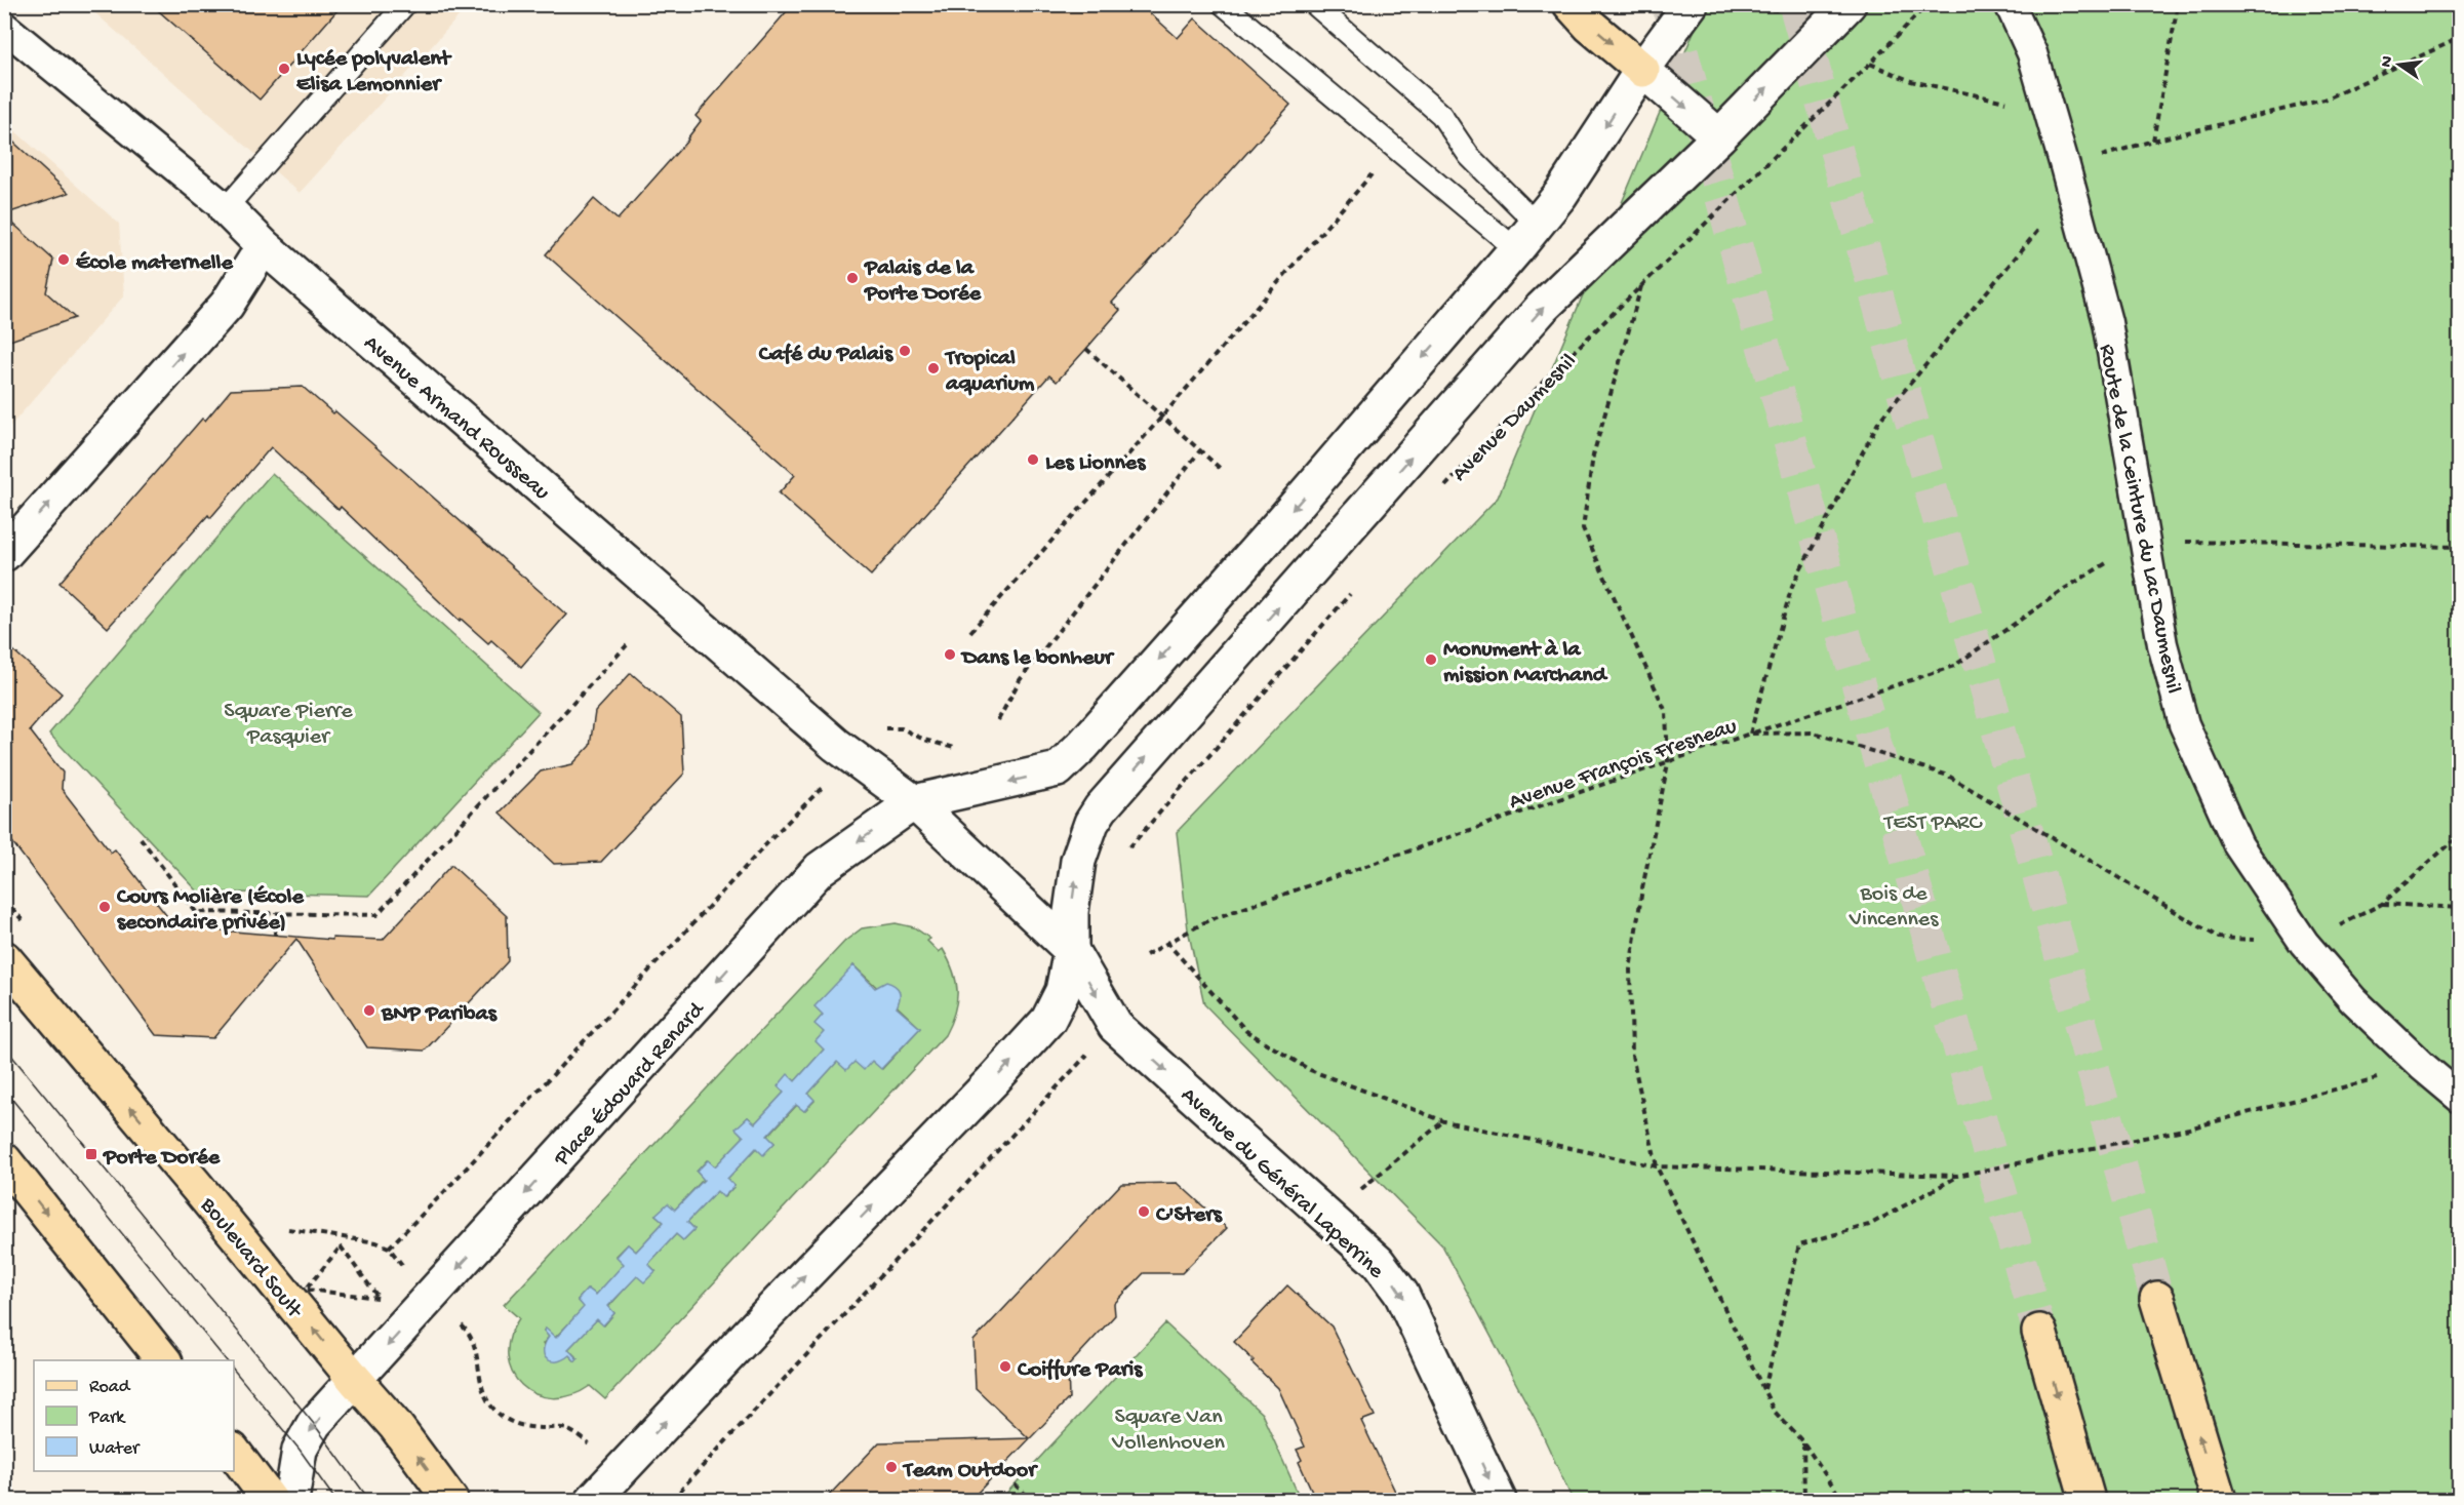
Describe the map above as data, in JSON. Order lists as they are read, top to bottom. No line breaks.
{"streets":{"main road":["Avenue Armand Rousseau","Avenue Daumesnil","Place Édouard Renard","Avenue du Général Laperrine","Boulevard Soult"],"street":["Route de la Ceinture du Lac Daumesnil"],"path":["Avenue François Fresneau"]},"crossings":[["Avenue Armand Rousseau","Place Édouard Renard"],["Avenue Daumesnil","Avenue du Général Laperrine"],["Route de la Ceinture du Lac Daumesnil","Avenue François Fresneau"],["Place Édouard Renard","Boulevard Soult"]],"one_way":["Avenue Daumesnil","Avenue du Général Laperrine"],"parks":["Square Pierre Pasquier","TEST PARC","Bois de Vincennes","Square Van Vollenhoven"],"places":{"other":["Lycée polyvalent Elisa Lemonnier","École maternelle","Palais de la Porte Dorée","Café du Palais","Tropical aquarium","Les Lionnes","Dans le bonheur","Monument à la mission Marchand","Cours Molière (École secondaire privée)","BNP Paribas","C'Sters","Coiffure Paris","Team Outdoor"],"transit":["Porte Dorée"]},"legend":["Road","Park","Water"],"north":"left"}
